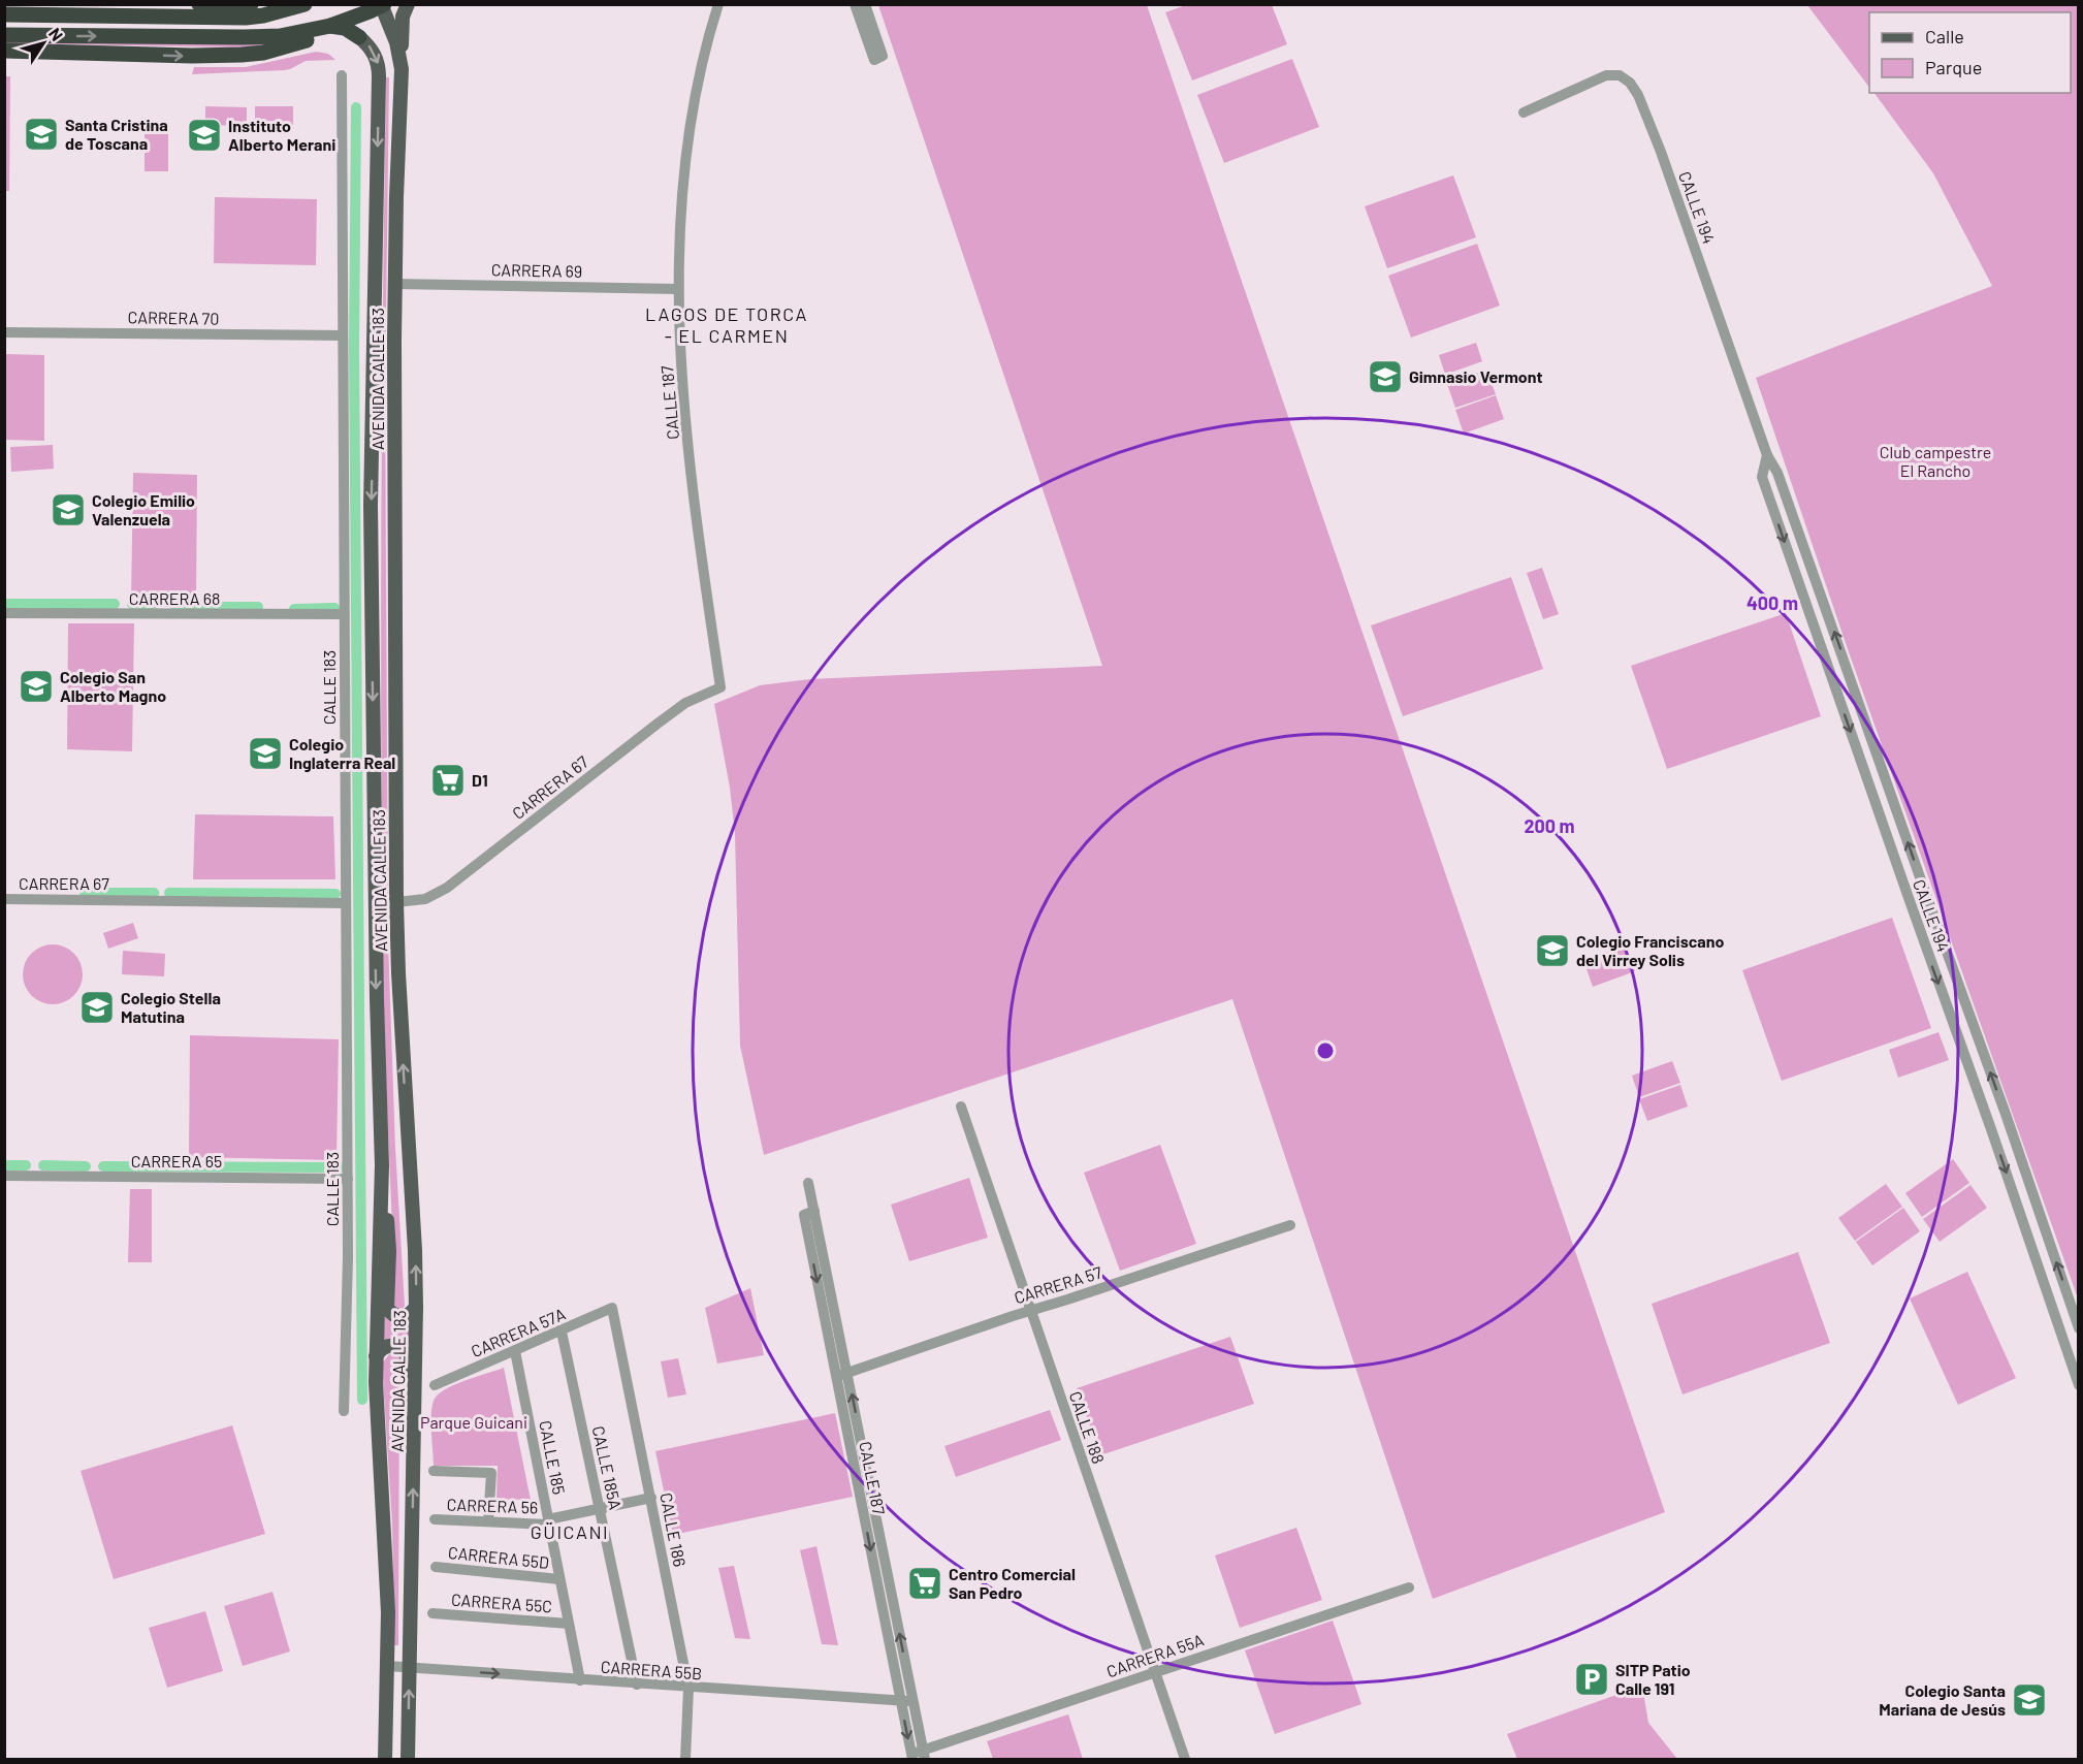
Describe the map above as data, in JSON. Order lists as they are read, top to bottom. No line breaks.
{"streets":{"main road":["AVENIDA CALLE 183"],"street":["CALLE 194","CARRERA 69","CARRERA 70","CALLE 187","CARRERA 68","CALLE 183","CARRERA 67","CARRERA 65","CARRERA 57","CARRERA 57A","CALLE 188","CALLE 185","CALLE 185A","CARRERA 56","CALLE 186","CARRERA 55D","CARRERA 55C","CARRERA 55A","CARRERA 55B"]},"crossings":[["CARRERA 69","AVENIDA CALLE 183"],["CARRERA 69","CALLE 187"],["CARRERA 70","CALLE 183"],["AVENIDA CALLE 183","CARRERA 67"],["AVENIDA CALLE 183","CARRERA 55B"],["CALLE 187","CARRERA 67"],["CALLE 187","CARRERA 57"],["CALLE 187","CARRERA 55A"],["CALLE 187","CARRERA 55B"],["CARRERA 68","CALLE 183"],["CALLE 183","CARRERA 67"],["CALLE 183","CARRERA 65"],["CARRERA 57","CALLE 188"],["CARRERA 57A","CALLE 185"],["CARRERA 57A","CALLE 185A"],["CARRERA 57A","CALLE 186"],["CALLE 188","CARRERA 55A"],["CALLE 185","CARRERA 56"],["CALLE 185","CARRERA 55D"],["CALLE 185","CARRERA 55C"],["CALLE 185","CARRERA 55B"],["CALLE 185A","CARRERA 56"],["CALLE 185A","CARRERA 55B"],["CARRERA 56","CALLE 186"],["CALLE 186","CARRERA 55B"]],"districts":["LAGOS DE TORCA - EL CARMEN","GÜICANI"],"parks":["Club campestre El Rancho","Parque Guicani"],"places":{"school or university":["Santa Cristina de Toscana","Instituto Alberto Merani","Gimnasio Vermont","Colegio Emilio Valenzuela","Colegio San Alberto Magno","Colegio Inglaterra Real","Colegio Franciscano del Virrey Solis","Colegio Stella Matutina","Colegio Santa Mariana de Jesús"],"supermarket":["D1","Centro Comercial San Pedro"],"parking":["SITP Patio Calle 191"]},"legend":["Calle","Parque"],"north":"top right","rings":["400 m","200 m"]}
